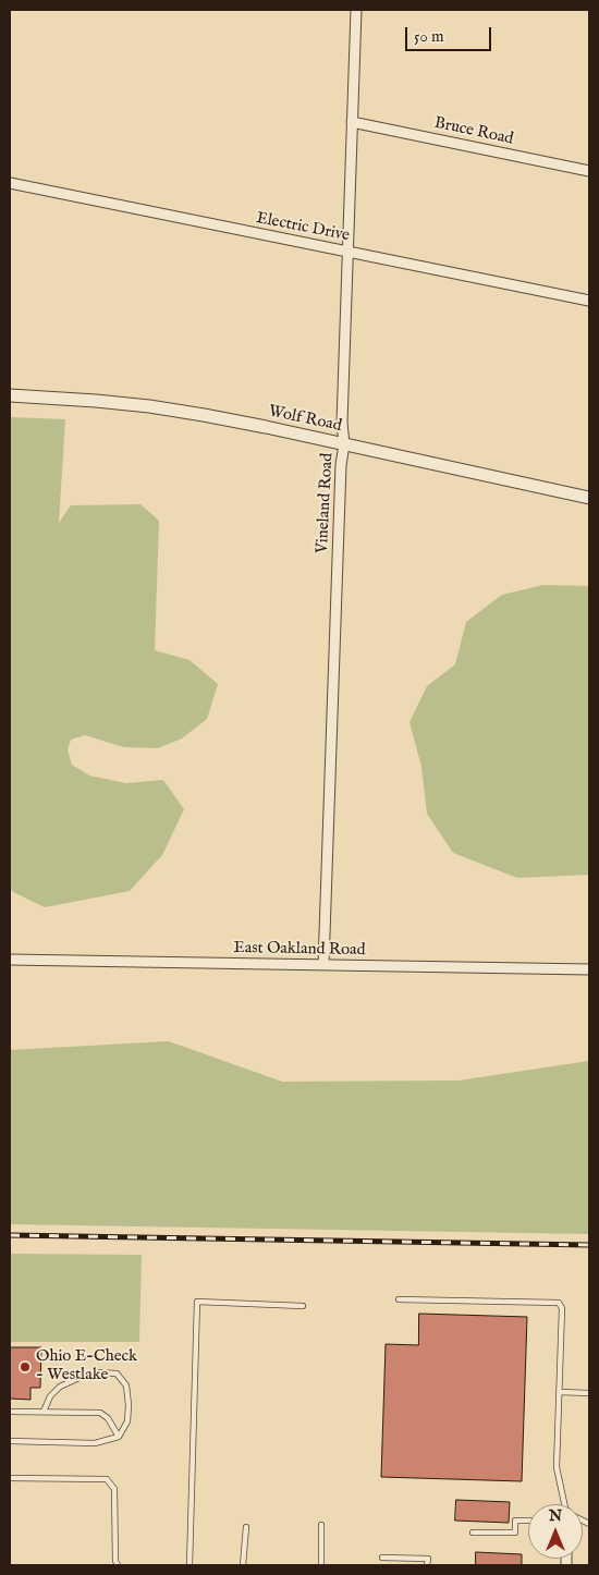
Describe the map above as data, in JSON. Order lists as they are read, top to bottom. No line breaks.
{"streets":{"street":["Bruce Road","Electric Drive","Wolf Road","Vineland Road","East Oakland Road"]},"crossings":[["Bruce Road","Vineland Road"],["Electric Drive","Vineland Road"],["Wolf Road","Vineland Road"],["Vineland Road","East Oakland Road"]],"places":["Ohio E-Check - Westlake"],"scale_bar":"50 m","north":"top"}
